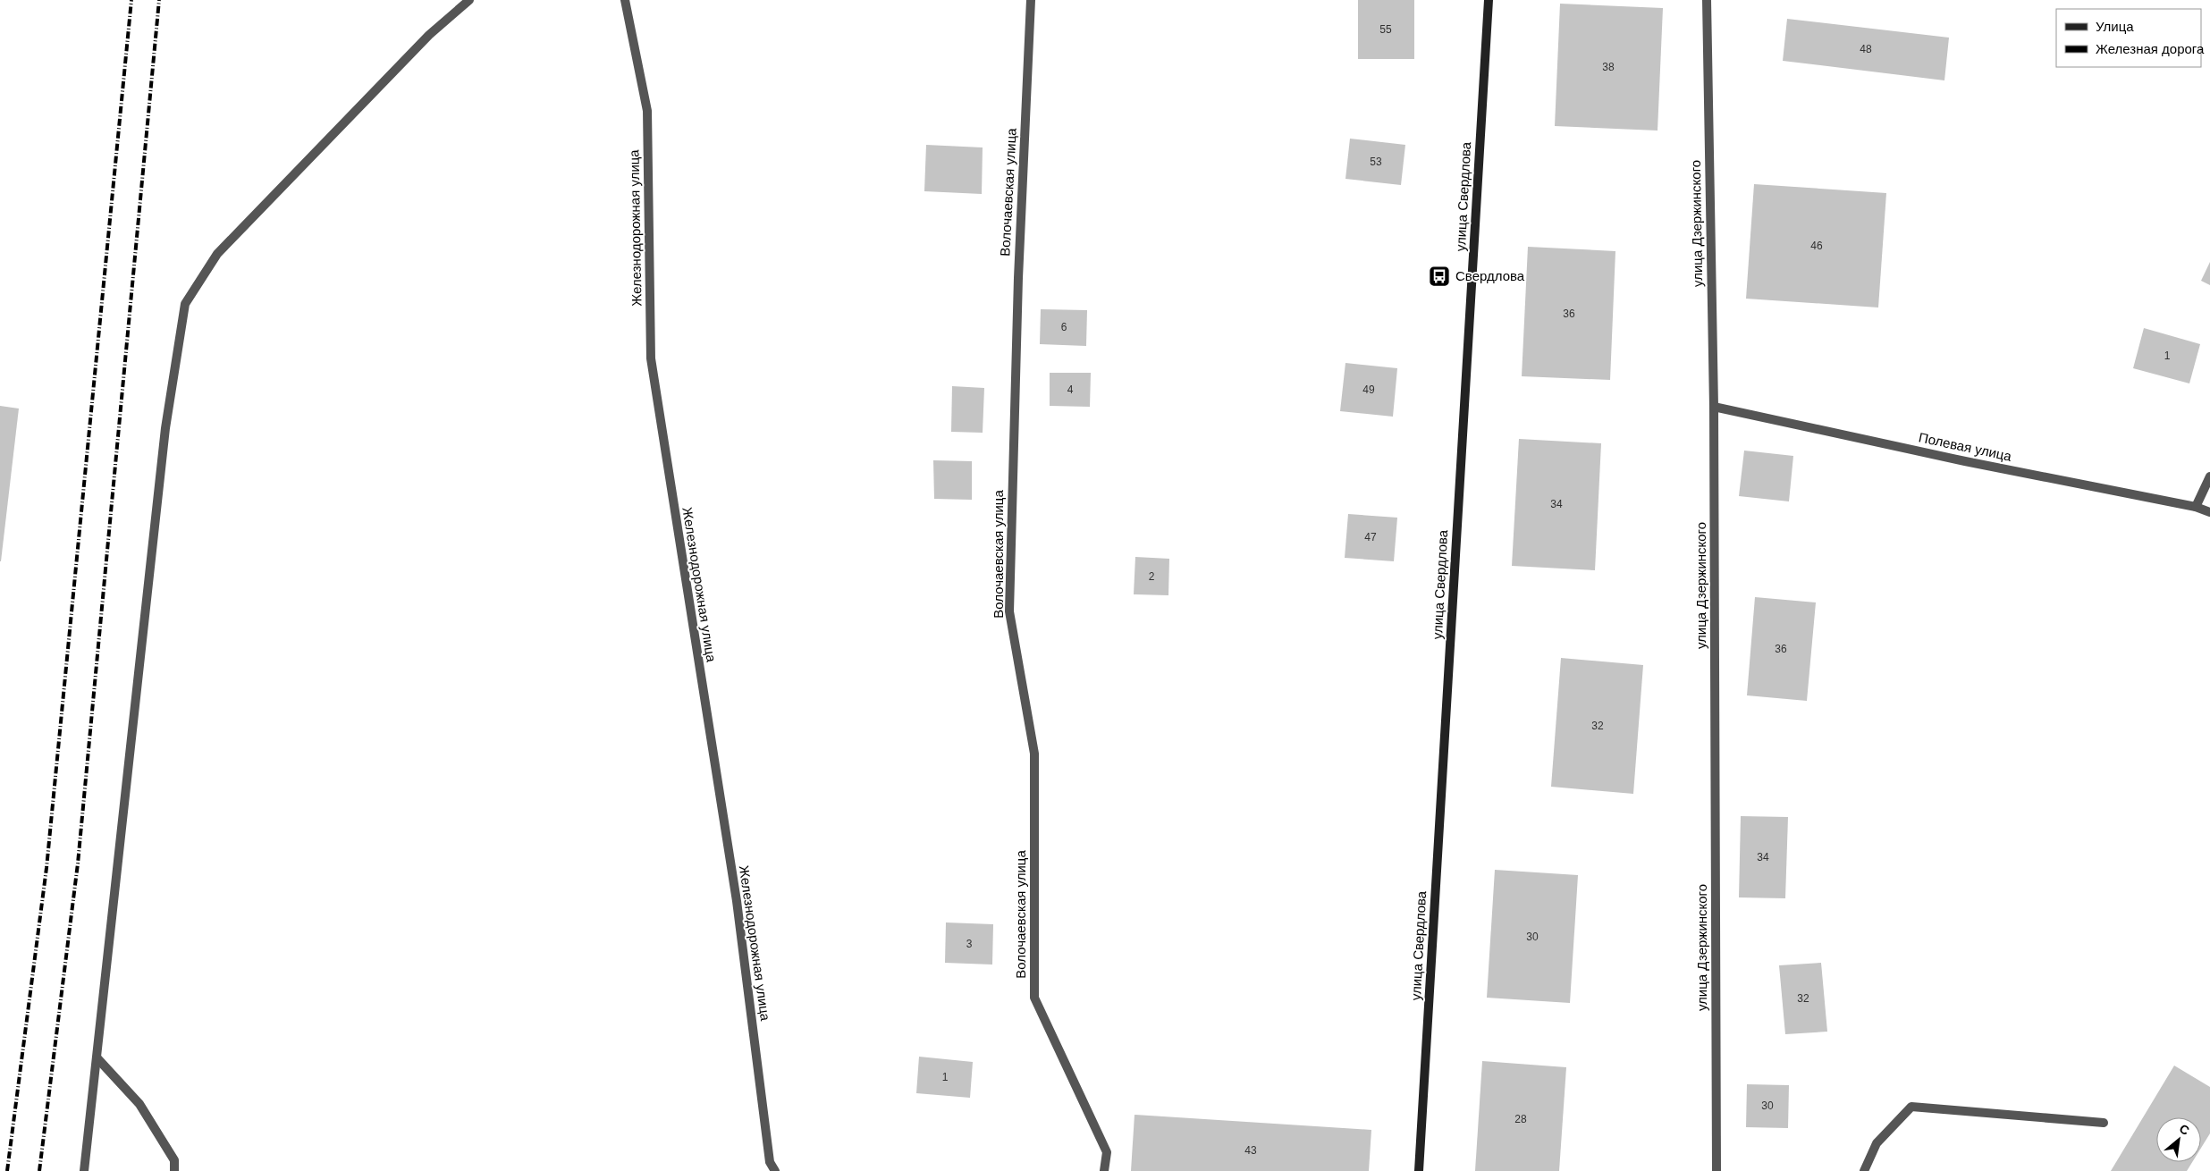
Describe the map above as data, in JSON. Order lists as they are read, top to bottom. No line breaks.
{"streets":{"street":["Волочаевская улица","улица Свердлова","улица Дзержинского","Железнодорожная улица","Полевая улица"]},"crossings":[["улица Дзержинского","Полевая улица"]],"places":{"bus stop":["Свердлова"]},"house_numbers":["55","48","38","53","46","36","6","1","4","49","34","47","2","36","32","34","30","3","32","1","30","28","43"],"legend":["Улица","Железная дорога"],"north":"top right"}
